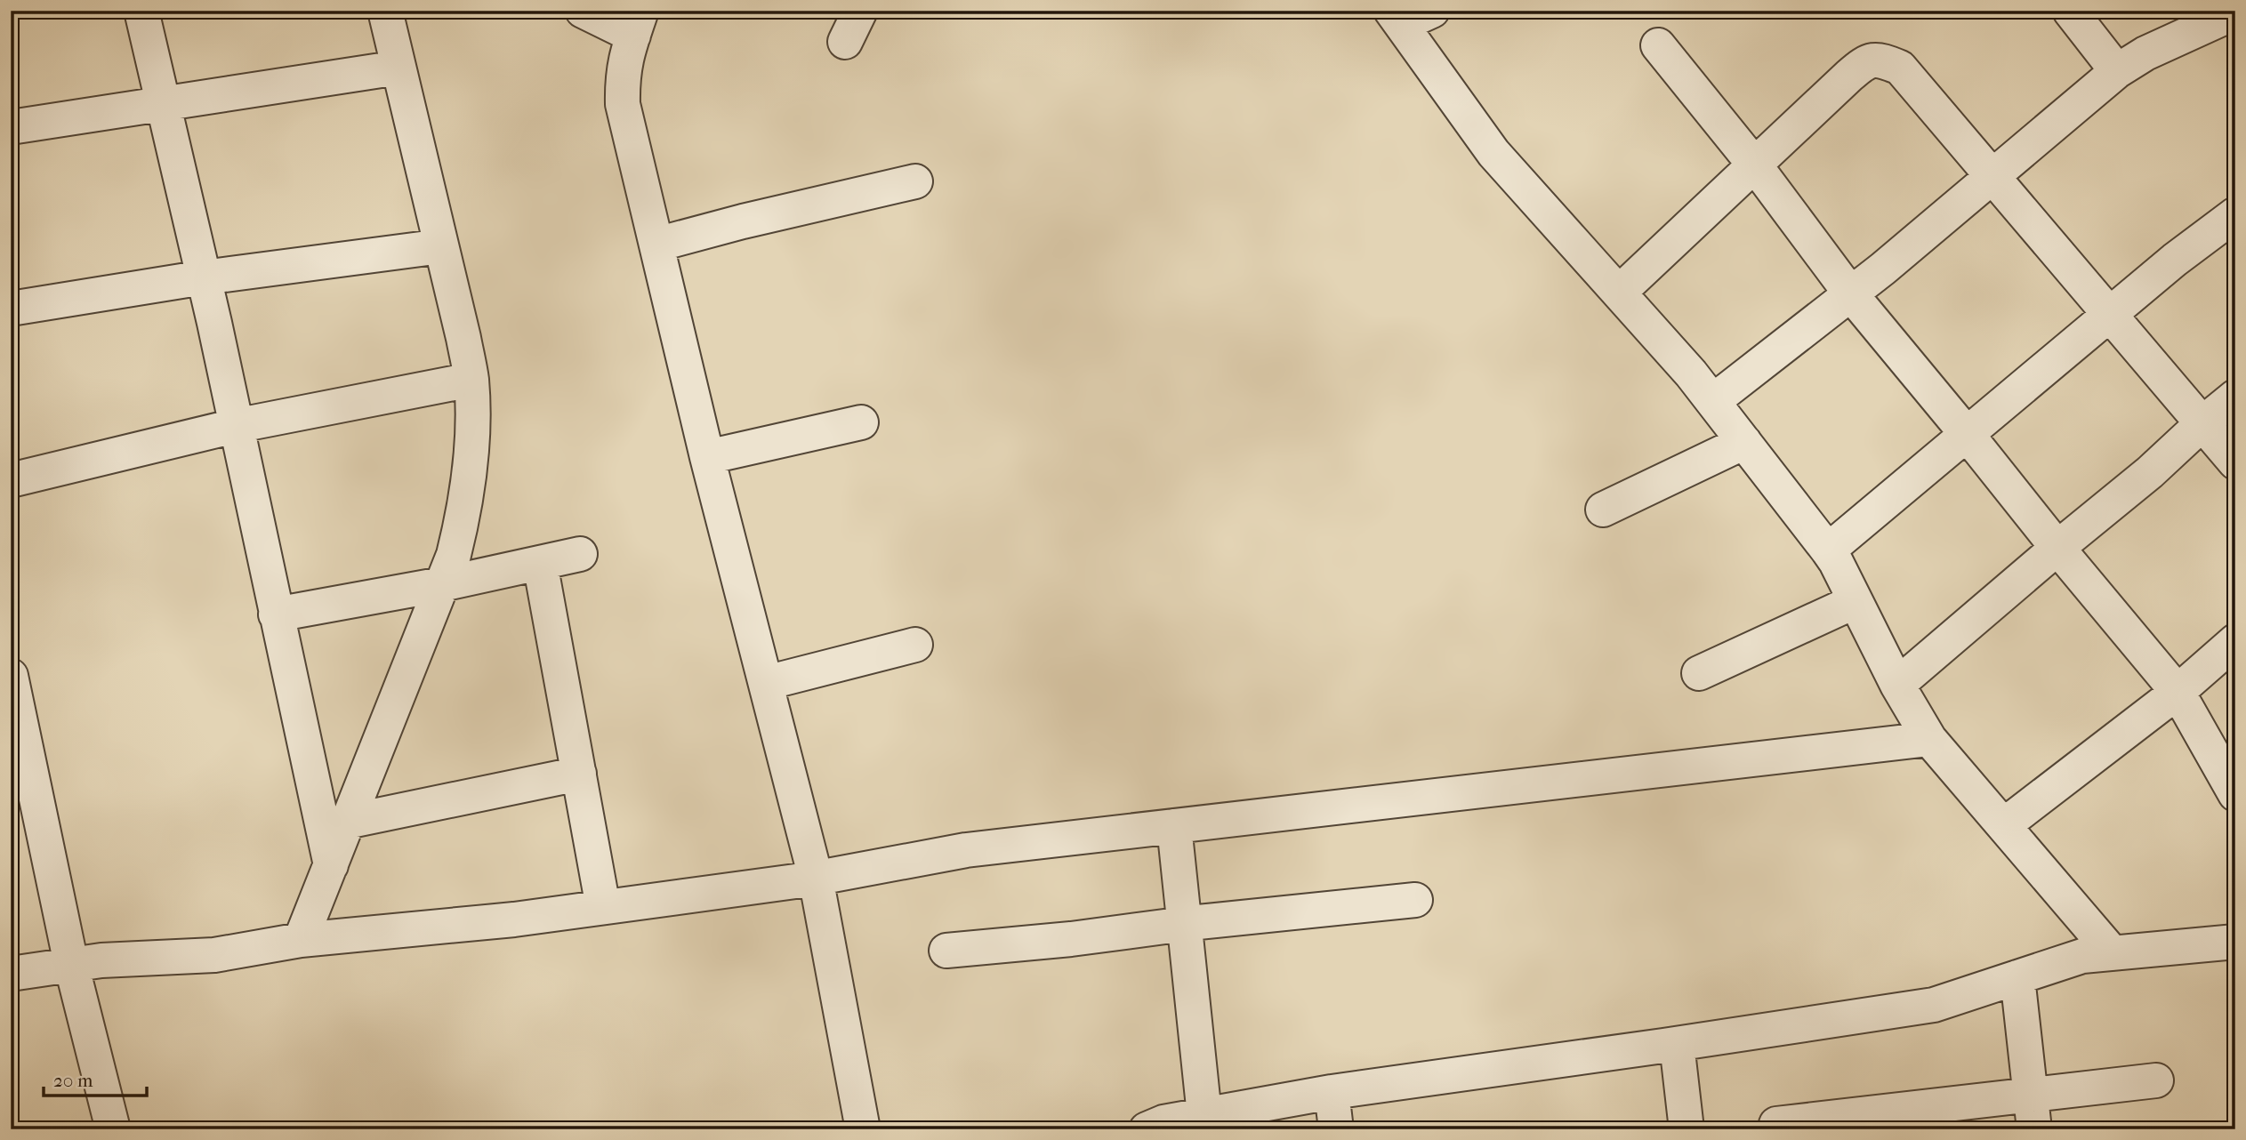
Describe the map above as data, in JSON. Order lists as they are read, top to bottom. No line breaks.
{"scale_bar":"20 m"}
